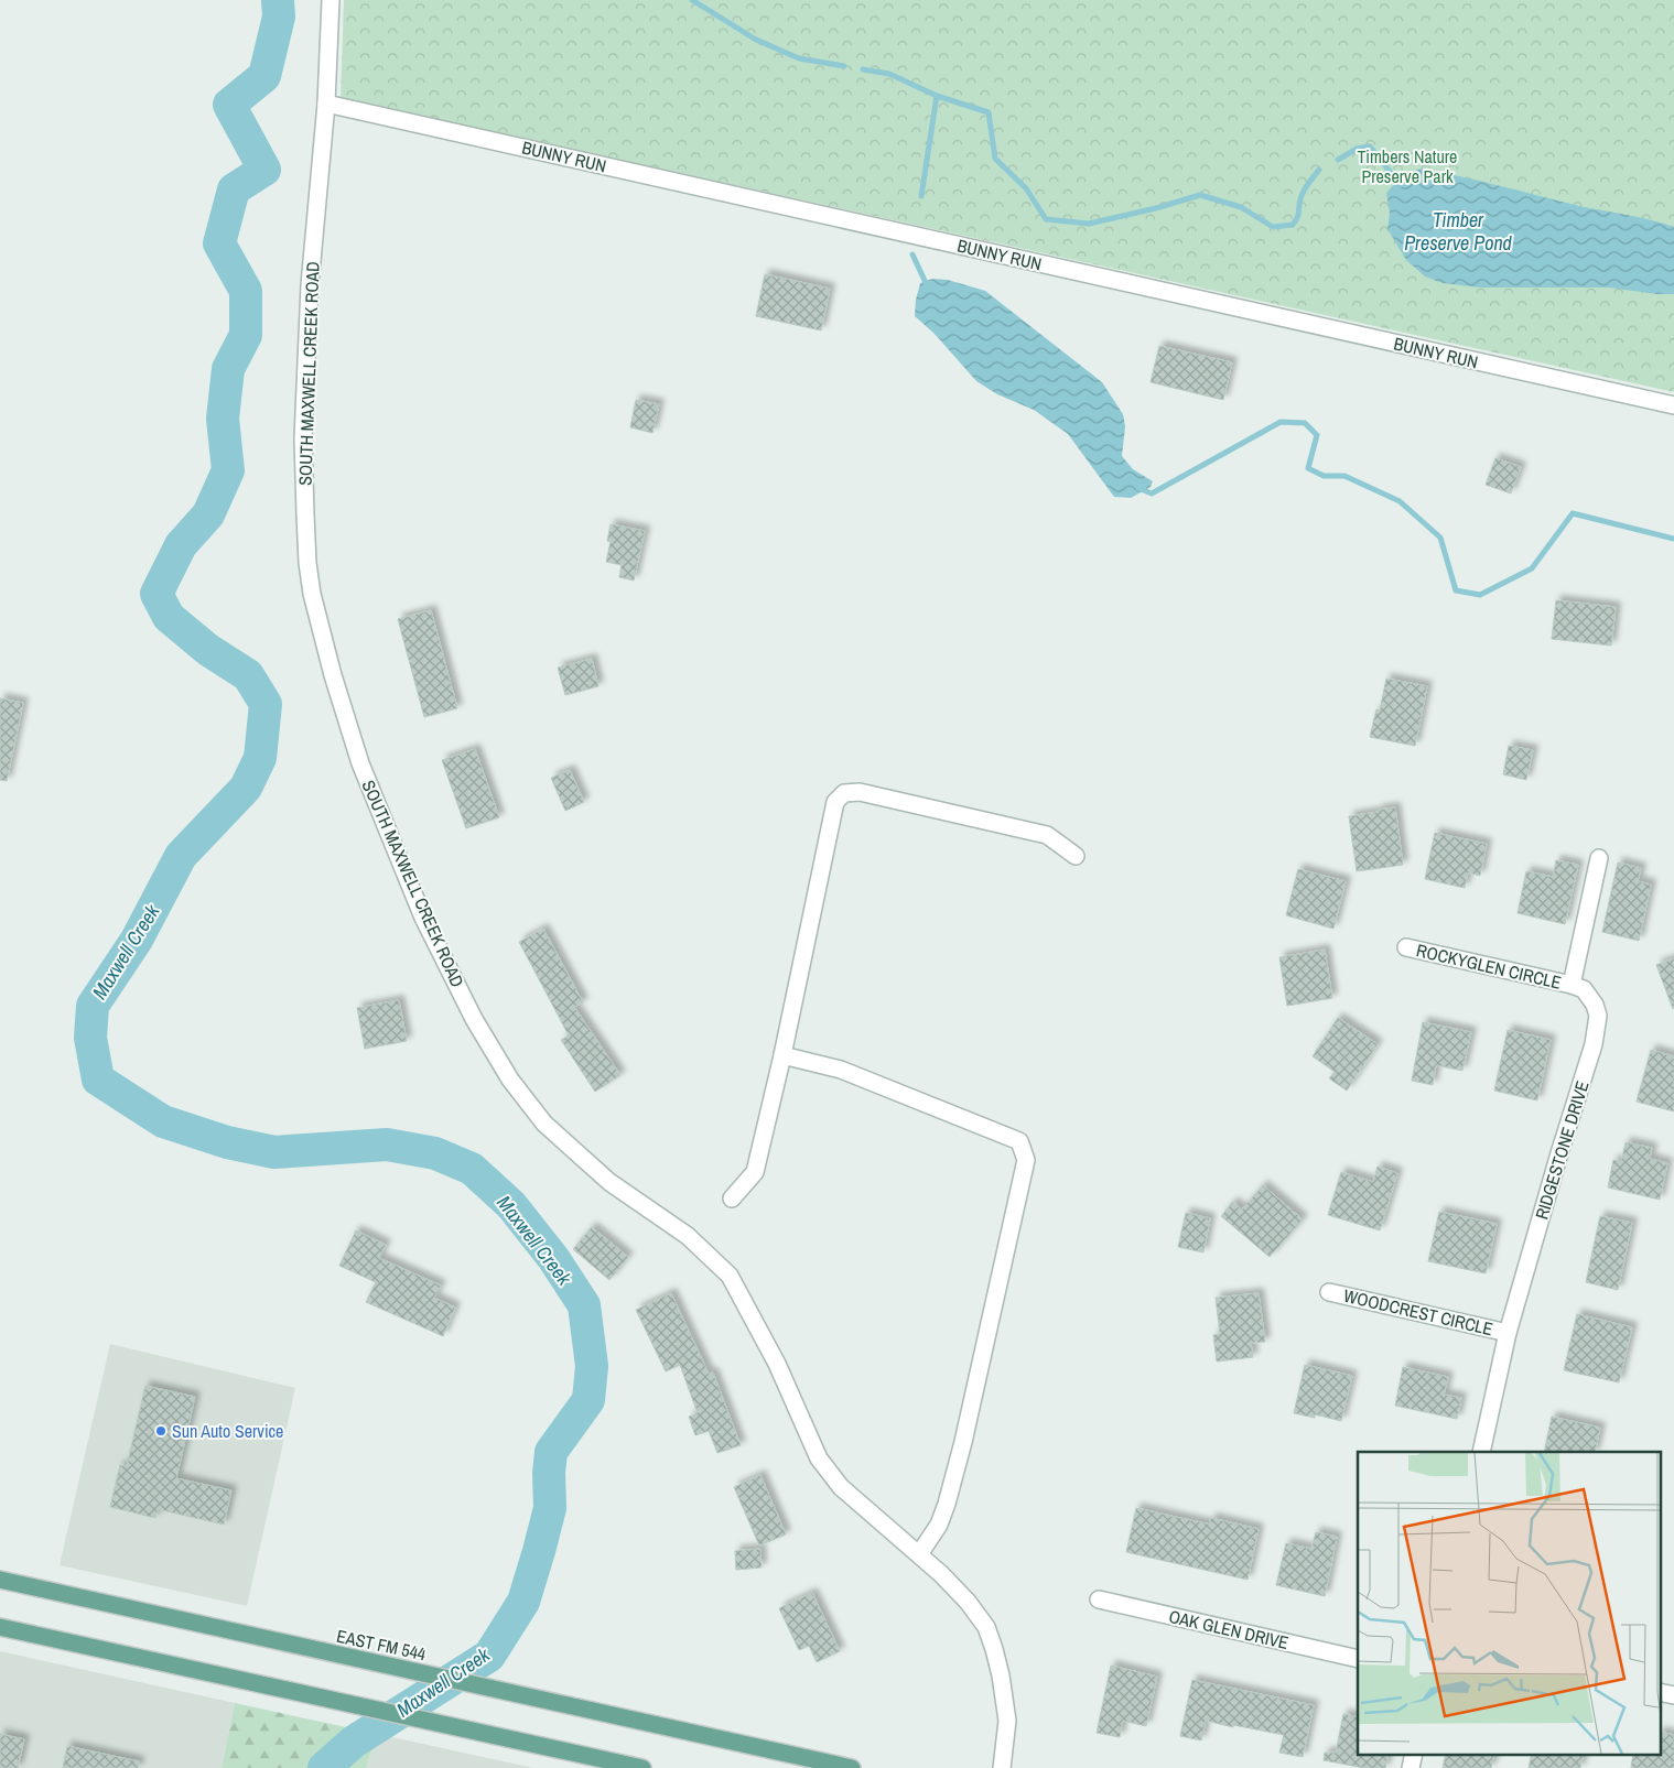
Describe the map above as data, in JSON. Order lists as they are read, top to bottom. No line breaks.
{"streets":{"main road":["EAST FM 544"],"street":["BUNNY RUN","SOUTH MAXWELL CREEK ROAD","ROCKYGLEN CIRCLE","RIDGESTONE DRIVE","WOODCREST CIRCLE","OAK GLEN DRIVE"]},"crossings":[["BUNNY RUN","SOUTH MAXWELL CREEK ROAD"],["ROCKYGLEN CIRCLE","RIDGESTONE DRIVE"],["RIDGESTONE DRIVE","WOODCREST CIRCLE"]],"water":["Timber Preserve Pond","Maxwell Creek"],"parks":["Timbers Nature Preserve Park"],"places":["Sun Auto Service"]}
